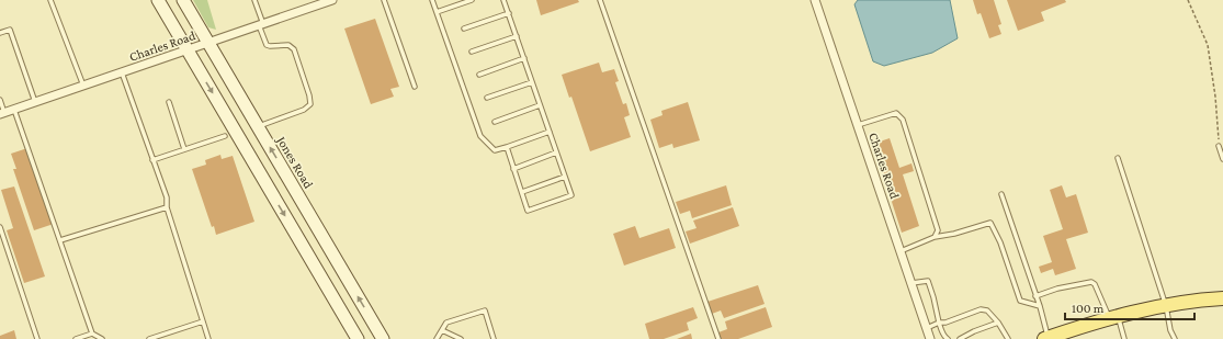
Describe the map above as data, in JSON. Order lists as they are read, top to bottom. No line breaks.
{"streets":{"main road":["Jones Road"],"street":["Charles Road"]},"crossings":[["Charles Road","Jones Road"]],"scale_bar":"100 m"}
